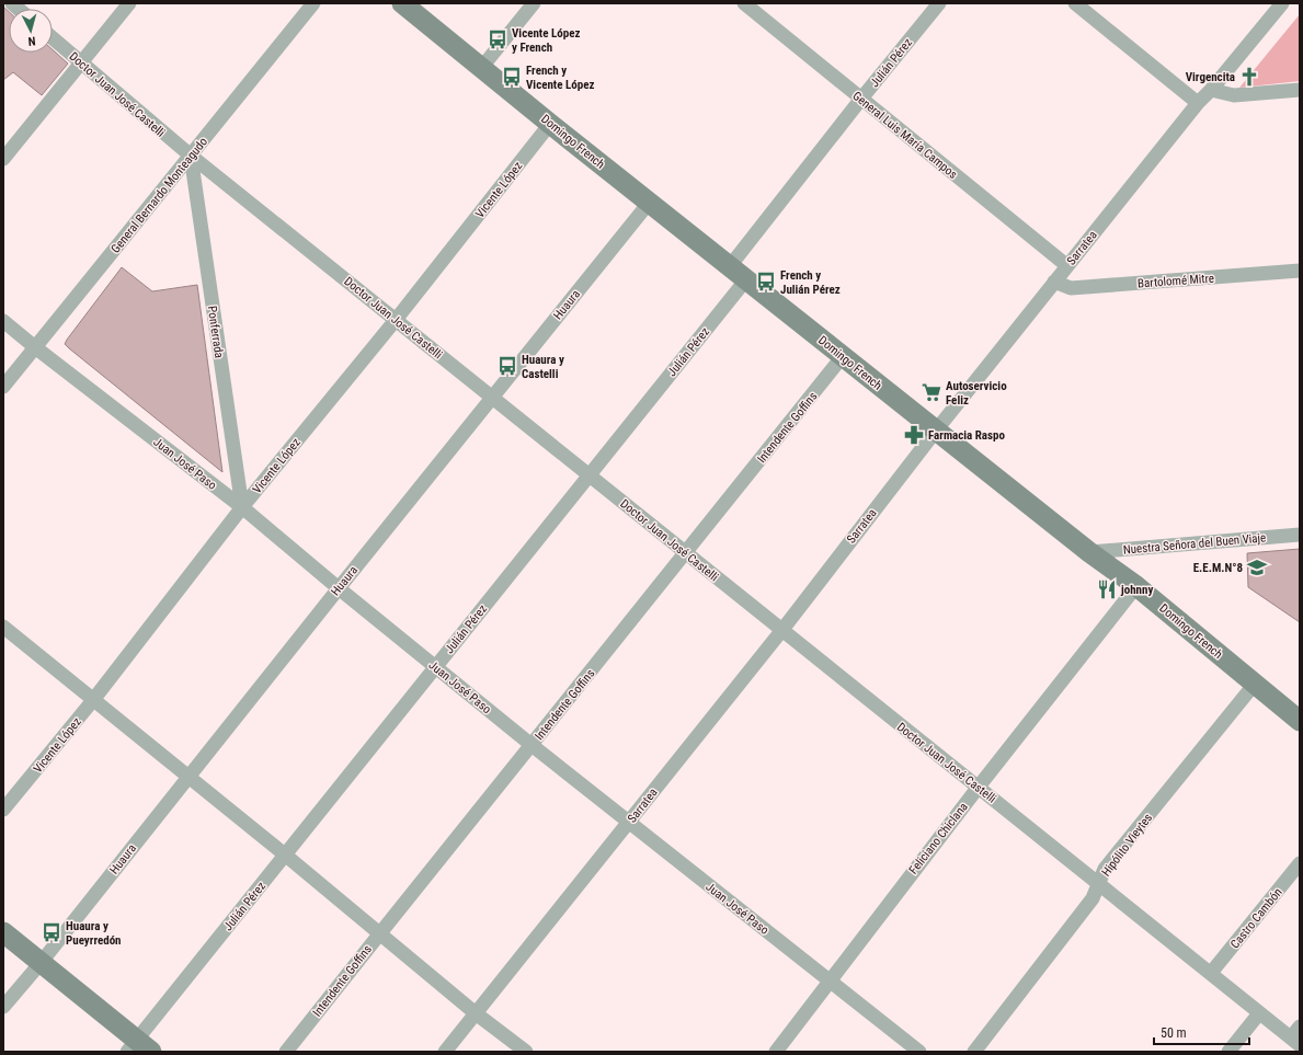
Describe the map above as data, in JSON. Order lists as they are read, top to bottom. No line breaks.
{"streets":{"street":["Julián Pérez","Doctor Juan José Castelli","General Luis María Campos","Domingo French","Vicente López","General Bernardo Monteagudo","Sarratea","Bartolomé Mitre","Huaura","Ponferrada","Intendente Goffins","Juan José Paso","Nuestra Señora del Buen Viaje","Feliciano Chiclana","Hipólito Vieytes","Castro Cambón"]},"crossings":[["Julián Pérez","Doctor Juan José Castelli"],["Julián Pérez","General Luis María Campos"],["Julián Pérez","Domingo French"],["Julián Pérez","Juan José Paso"],["Doctor Juan José Castelli","Vicente López"],["Doctor Juan José Castelli","General Bernardo Monteagudo"],["Doctor Juan José Castelli","Sarratea"],["Doctor Juan José Castelli","Huaura"],["Doctor Juan José Castelli","Ponferrada"],["Doctor Juan José Castelli","Intendente Goffins"],["Doctor Juan José Castelli","Feliciano Chiclana"],["Doctor Juan José Castelli","Hipólito Vieytes"],["Doctor Juan José Castelli","Castro Cambón"],["General Luis María Campos","Sarratea"],["Domingo French","Vicente López"],["Domingo French","Sarratea"],["Domingo French","Huaura"],["Domingo French","Intendente Goffins"],["Domingo French","Nuestra Señora del Buen Viaje"],["Domingo French","Feliciano Chiclana"],["Domingo French","Hipólito Vieytes"],["Vicente López","Ponferrada"],["Vicente López","Juan José Paso"],["General Bernardo Monteagudo","Ponferrada"],["General Bernardo Monteagudo","Juan José Paso"],["Sarratea","Bartolomé Mitre"],["Sarratea","Juan José Paso"],["Huaura","Juan José Paso"],["Ponferrada","Juan José Paso"],["Intendente Goffins","Juan José Paso"],["Juan José Paso","Feliciano Chiclana"]],"places":{"bus stop":["Vicente López y French","French y Vicente López","French y Julián Pérez","Huaura y Castelli","Huaura y Pueyrredón"],"church":["Virgencita"],"supermarket":["Autoservicio Feliz"],"pharmacy":["Farmacia Raspo"],"school or university":["E.E.M.N°8"],"restaurant":["johnny"]},"scale_bar":"50 m","north":"bottom"}
